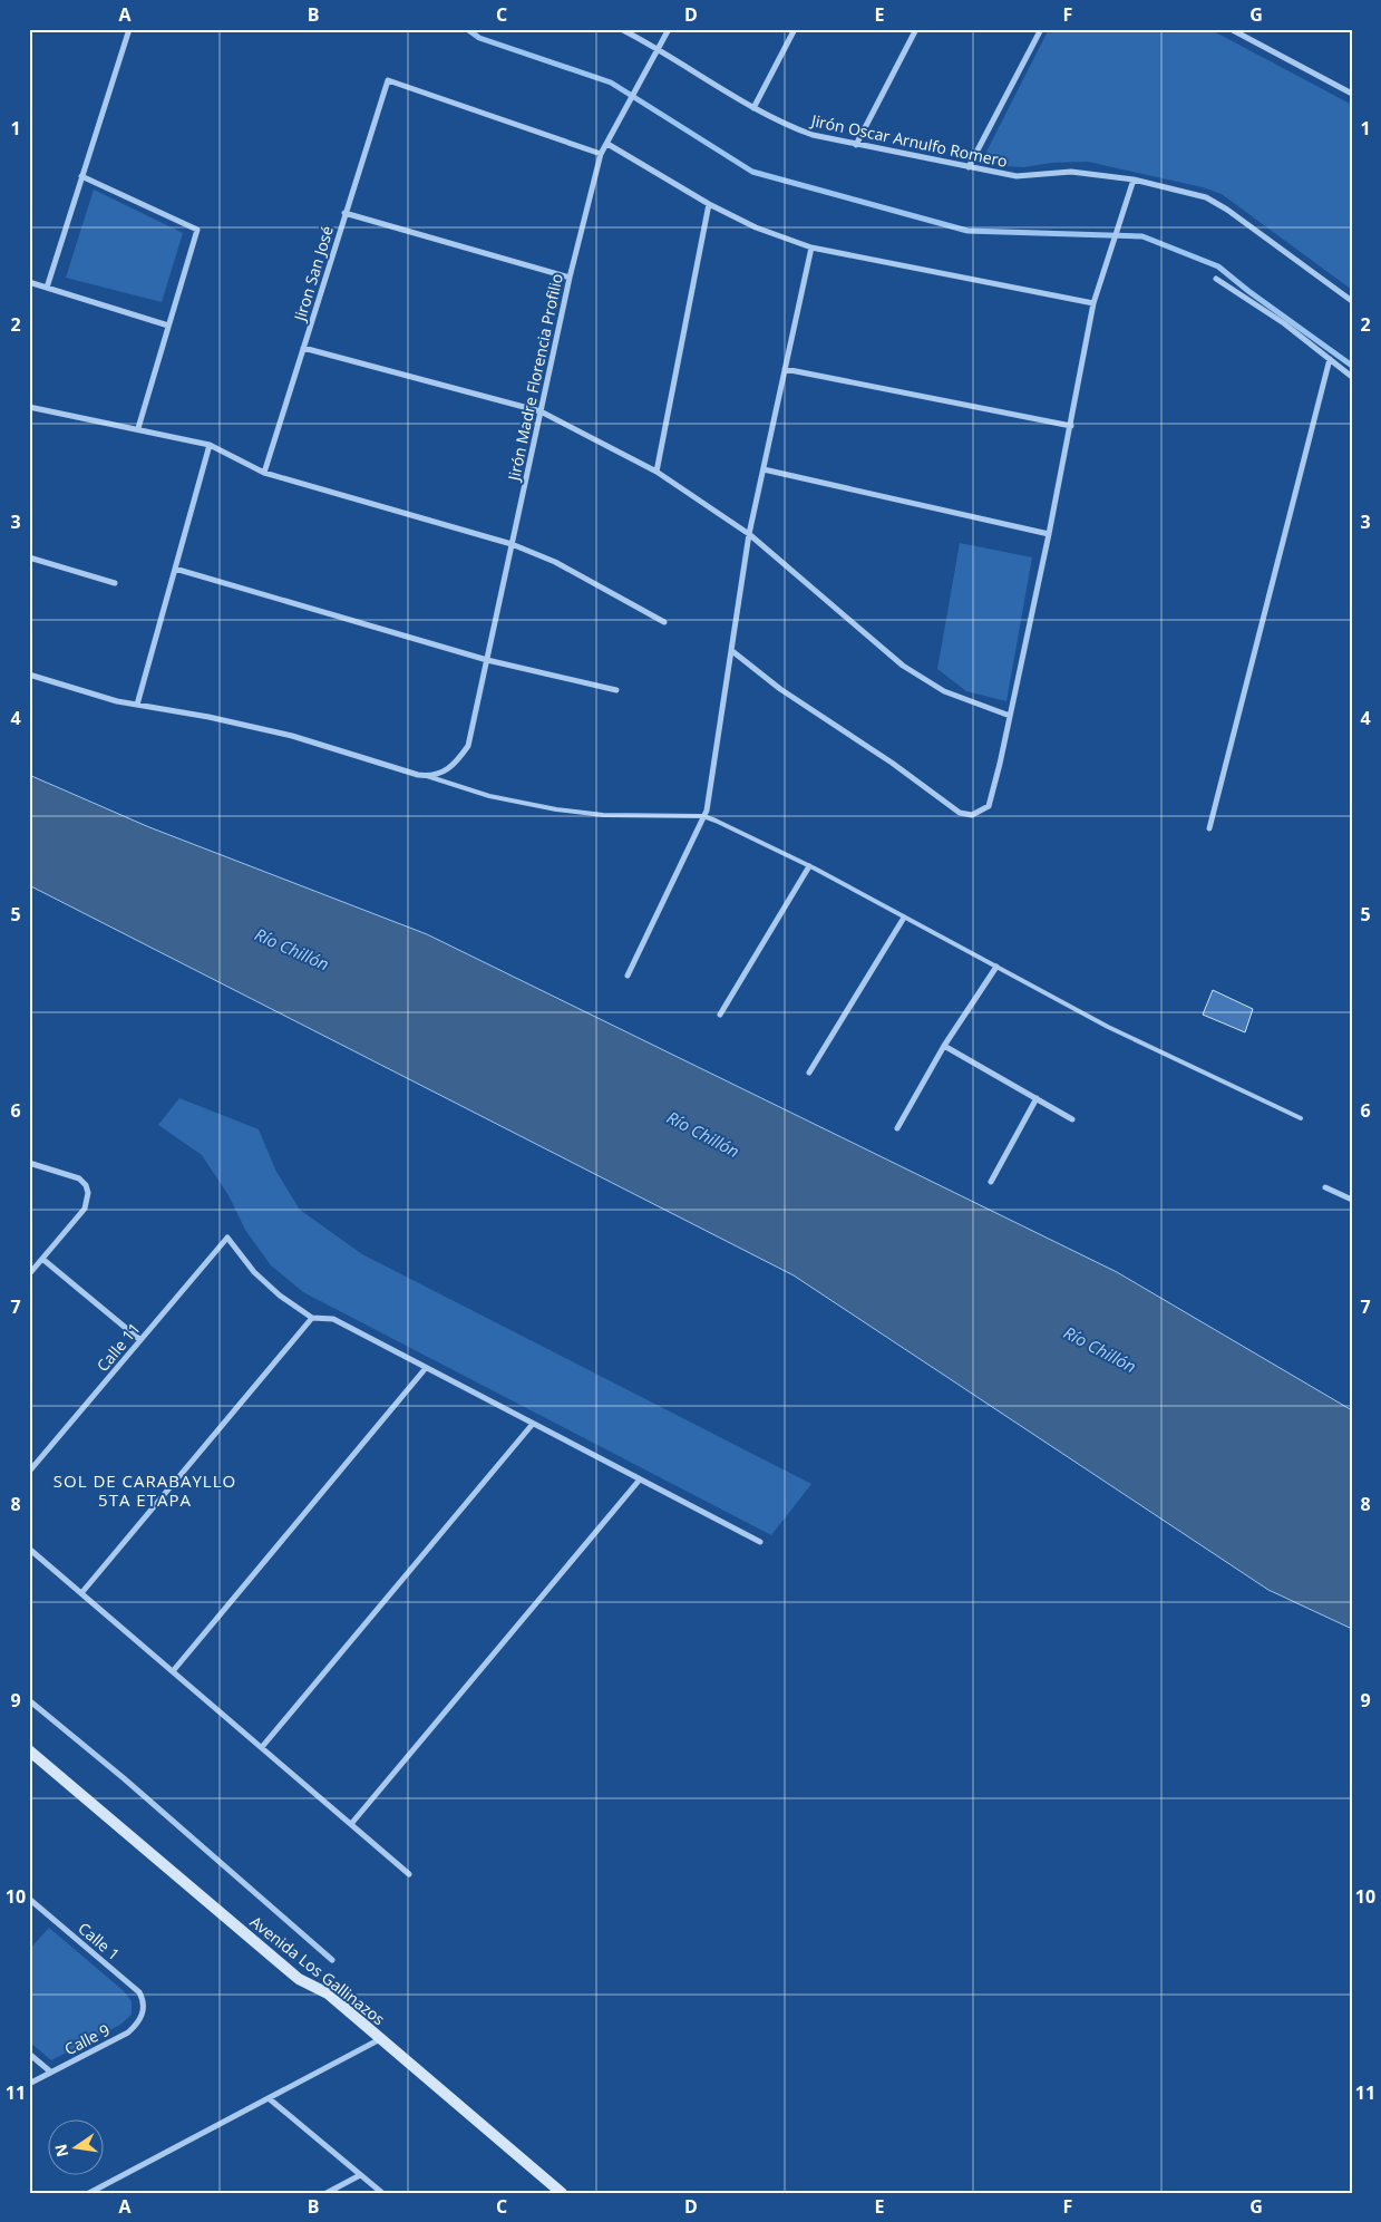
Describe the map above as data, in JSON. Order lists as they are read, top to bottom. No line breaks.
{"streets":{"street":["Jirón Oscar Arnulfo Romero","Jiron San José","Jirón Madre Florencia Profilio","Calle 11","Calle 1","Avenida Los Gallinazos","Calle 9"]},"crossings":[["Jirón Oscar Arnulfo Romero","Jirón Madre Florencia Profilio"],["Jiron San José","Jirón Madre Florencia Profilio"],["Calle 1","Calle 9"]],"districts":["SOL DE CARABAYLLO 5TA ETAPA"],"water":["Río Chillón"],"north":"left","grid":{"columns":["A","B","C","D","E","F","G"],"rows":["1","2","3","4","5","6","7","8","9","10","11"]}}
